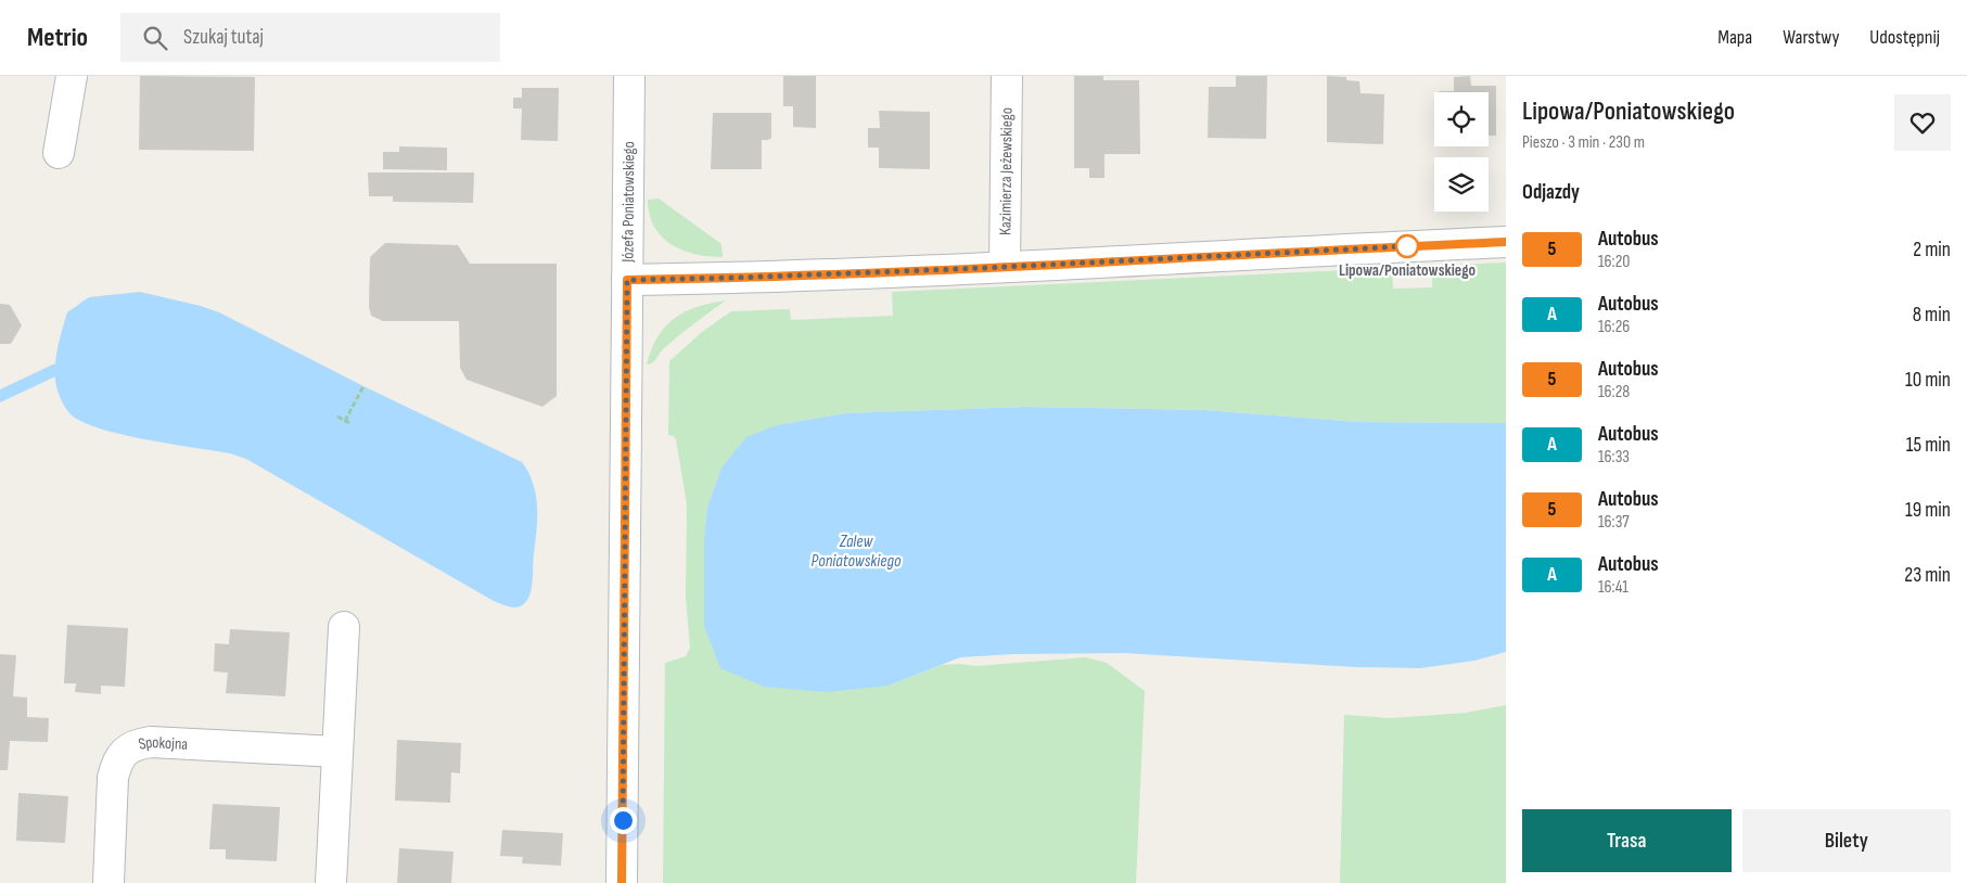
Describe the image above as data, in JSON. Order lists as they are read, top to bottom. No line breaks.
{"streets":{"street":["Kazimierza Jeżewskiego","Józefa Poniatowskiego","Spokojna"]},"water":["Zalew Poniatowskiego"],"places":["Lipowa/Poniatowskiego"],"lines":["bus line 5"],"page":{"header":"Metrio","search":"Szukaj tutaj","nav":["Mapa","Warstwy","Udostępnij"],"heading":[["Lipowa/Poniatowskiego","Pieszo · 3 min · 230 m"],"Odjazdy"],"list":[{"mark":"5","name":"Autobus","note":"16:20","value":"2 min"},{"mark":"A","name":"Autobus","note":"16:26","value":"8 min"},{"mark":"5","name":"Autobus","note":"16:28","value":"10 min"},{"mark":"A","name":"Autobus","note":"16:33","value":"15 min"},{"mark":"5","name":"Autobus","note":"16:37","value":"19 min"},{"mark":"A","name":"Autobus","note":"16:41","value":"23 min"}],"buttons":["Trasa","Bilety"]}}
